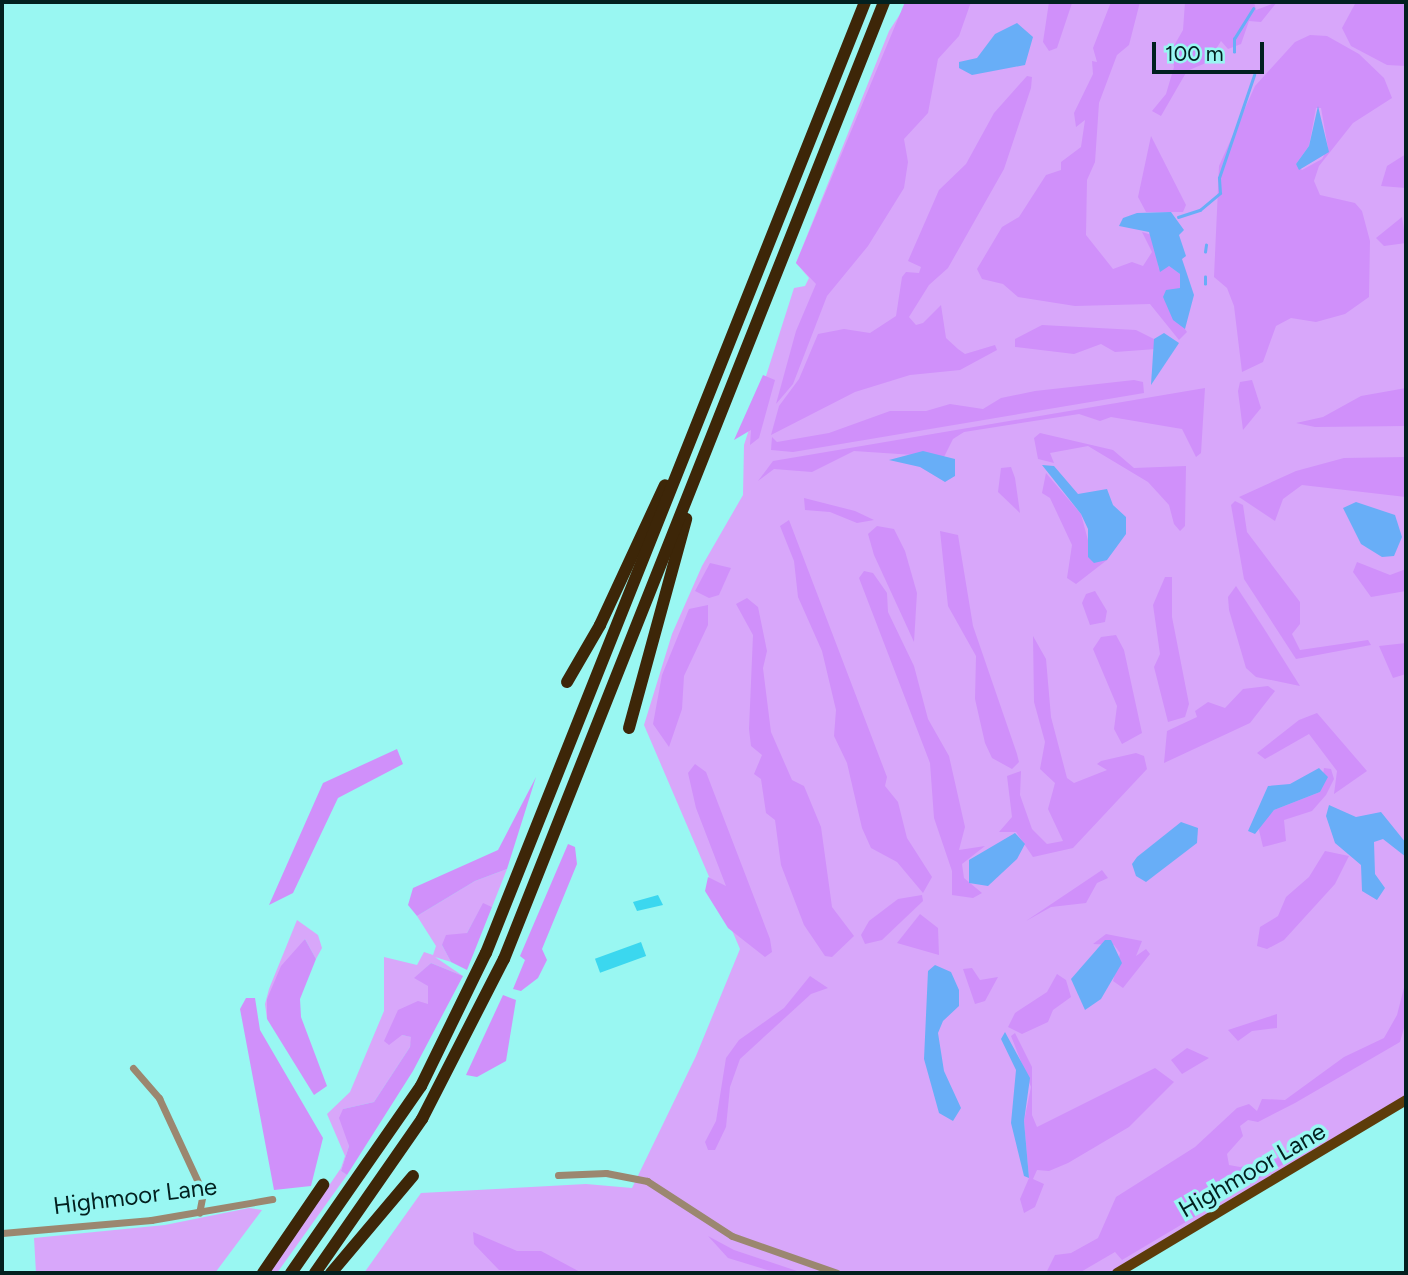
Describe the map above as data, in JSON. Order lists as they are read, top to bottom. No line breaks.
{"streets":{"main road":["Highmoor Lane"]},"scale_bar":"100 m"}
